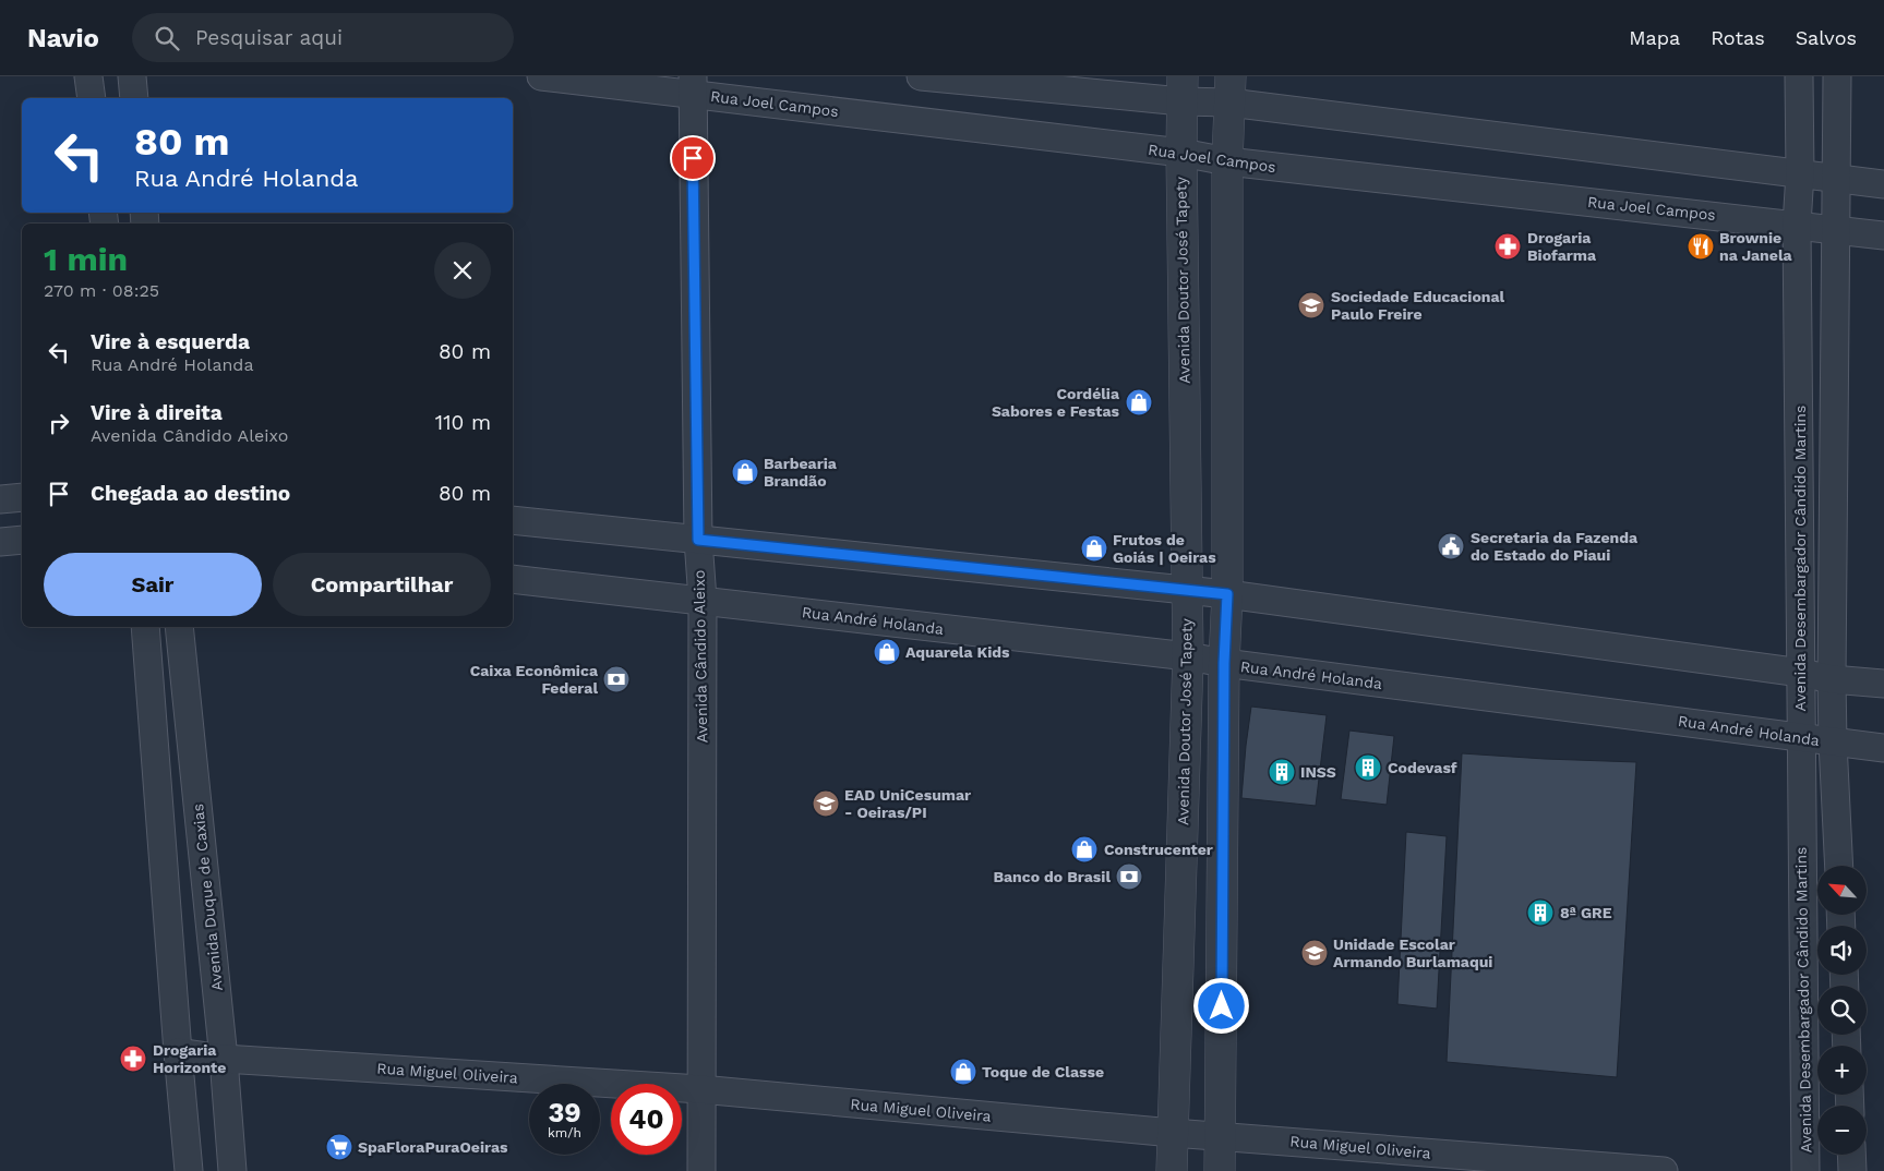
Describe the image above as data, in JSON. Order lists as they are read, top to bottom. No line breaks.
{"streets":{"street":["Rua Joel Campos","Avenida Doutor José Tapety","Avenida Desembargador Cândido Martins","Rua André Holanda","Avenida Cândido Aleixo","Avenida Duque de Caxias","Rua Miguel Oliveira"]},"crossings":[["Rua Joel Campos","Avenida Doutor José Tapety"],["Rua Joel Campos","Avenida Desembargador Cândido Martins"],["Rua Joel Campos","Avenida Cândido Aleixo"],["Avenida Doutor José Tapety","Rua André Holanda"],["Avenida Doutor José Tapety","Rua Miguel Oliveira"],["Avenida Desembargador Cândido Martins","Rua André Holanda"],["Rua André Holanda","Avenida Cândido Aleixo"],["Avenida Cândido Aleixo","Rua Miguel Oliveira"],["Avenida Duque de Caxias","Rua Miguel Oliveira"]],"places":{"pharmacy":["Drogaria Biofarma","Drogaria Horizonte"],"restaurant":["Brownie na Janela"],"school or university":["Sociedade Educacional Paulo Freire","EAD UniCesumar - Oeiras/PI","Unidade Escolar Armando Burlamaqui"],"shop":["Cordélia Sabores e Festas","Barbearia Brandão","Frutos de Goiás | Oeiras","Aquarela Kids","Construcenter","Toque de Classe"],"public building":["Secretaria da Fazenda do Estado do Piaui"],"bank":["Caixa Econômica Federal","Banco do Brasil"],"building":["Codevasf","INSS","8ª GRE"],"supermarket":["SpaFloraPuraOeiras"]},"north":"top left","page":{"header":"Navio","search":"Pesquisar aqui","nav":["Mapa","Rotas","Salvos"],"turn":["80 m","Rua André Holanda"],"heading":["1 min","270 m · 08:25"],"list":[{"name":"Vire à esquerda","note":"Rua André Holanda","value":"80 m"},{"name":"Vire à direita","note":"Avenida Cândido Aleixo","value":"110 m"},{"name":"Chegada ao destino","value":"80 m"}],"buttons":["Sair","Compartilhar"],"map_buttons":["+","−"],"speed":"39 km/h","limit":"40"}}
